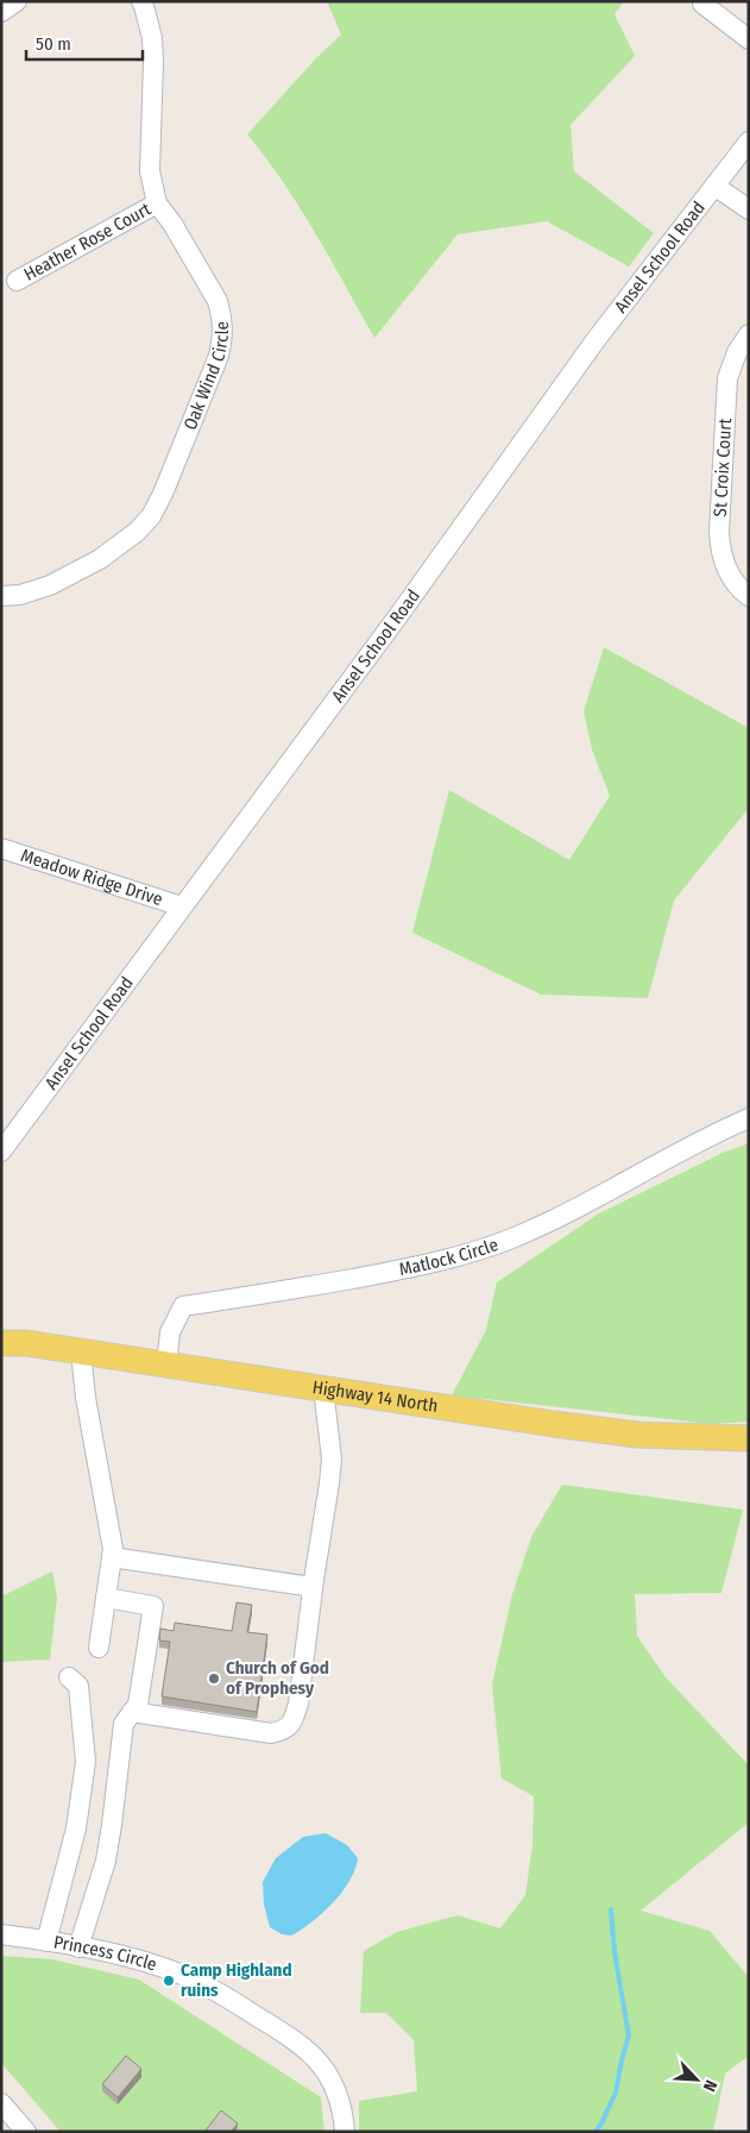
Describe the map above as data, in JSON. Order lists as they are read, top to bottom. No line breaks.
{"streets":{"main road":["Highway 14 North"],"street":["Heather Rose Court","Ansel School Road","Oak Wind Circle","St Croix Court","Meadow Ridge Drive","Matlock Circle","Princess Circle"]},"crossings":[["Heather Rose Court","Oak Wind Circle"],["Ansel School Road","Meadow Ridge Drive"],["Matlock Circle","Highway 14 North"]],"places":["Church of God of Prophesy","Camp Highland ruins"],"scale_bar":"50 m","north":"bottom right"}
